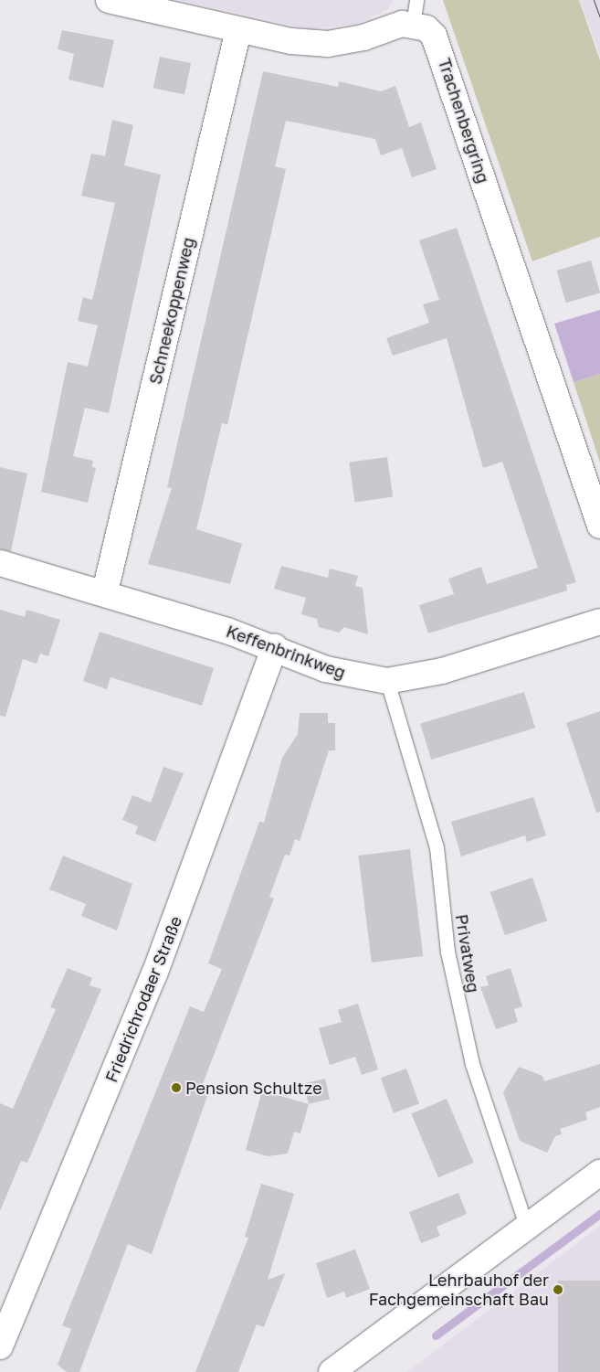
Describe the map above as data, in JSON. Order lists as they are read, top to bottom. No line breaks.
{"streets":{"street":["Trachenbergring","Schneekoppenweg","Keffenbrinkweg","Friedrichrodaer Straße"],"lane":["Privatweg"]},"crossings":[["Trachenbergring","Schneekoppenweg"],["Schneekoppenweg","Keffenbrinkweg"],["Keffenbrinkweg","Privatweg"],["Keffenbrinkweg","Friedrichrodaer Straße"]],"places":["Pension Schultze","Lehrbauhof der Fachgemeinschaft Bau"]}
